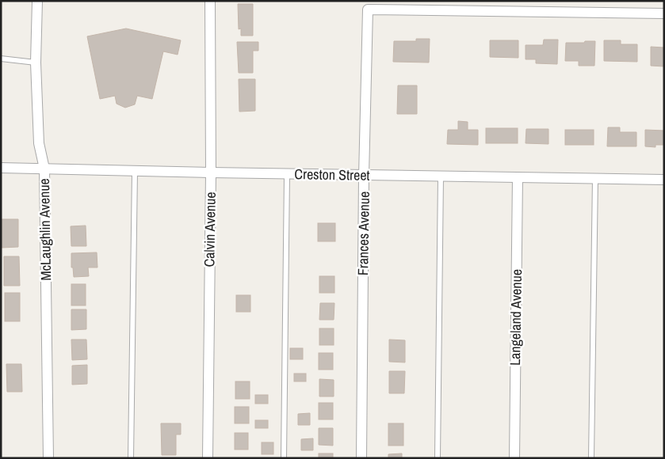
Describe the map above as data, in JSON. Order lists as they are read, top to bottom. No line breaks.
{"streets":{"street":["Creston Street","McLaughlin Avenue","Calvin Avenue","Frances Avenue","Langeland Avenue"]},"crossings":[["Creston Street","McLaughlin Avenue"],["Creston Street","Calvin Avenue"],["Creston Street","Frances Avenue"],["Creston Street","Langeland Avenue"]]}
